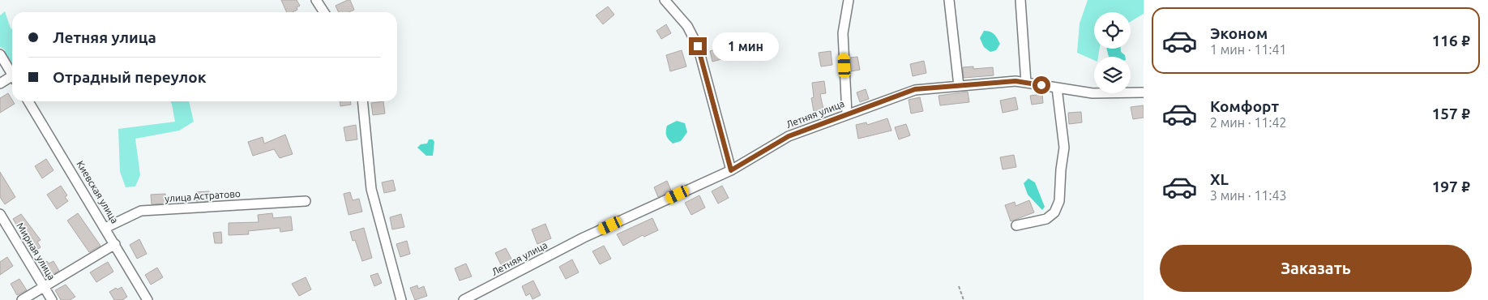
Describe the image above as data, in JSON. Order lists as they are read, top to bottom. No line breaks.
{"streets":{"street":["Летняя улица","Киевская улица","улица Астратово","Мирная улица"]},"crossings":[["Киевская улица","улица Астратово"]],"page":{"list":[{"name":"Эконом","note":"1 мин · 11:41","value":"116 ₽"},{"name":"Комфорт","note":"2 мин · 11:42","value":"157 ₽"},{"name":"XL","note":"3 мин · 11:43","value":"197 ₽"}],"banner":["Летняя улица","Отрадный переулок"],"bubble":"1 мин","buttons":"Заказать"}}
